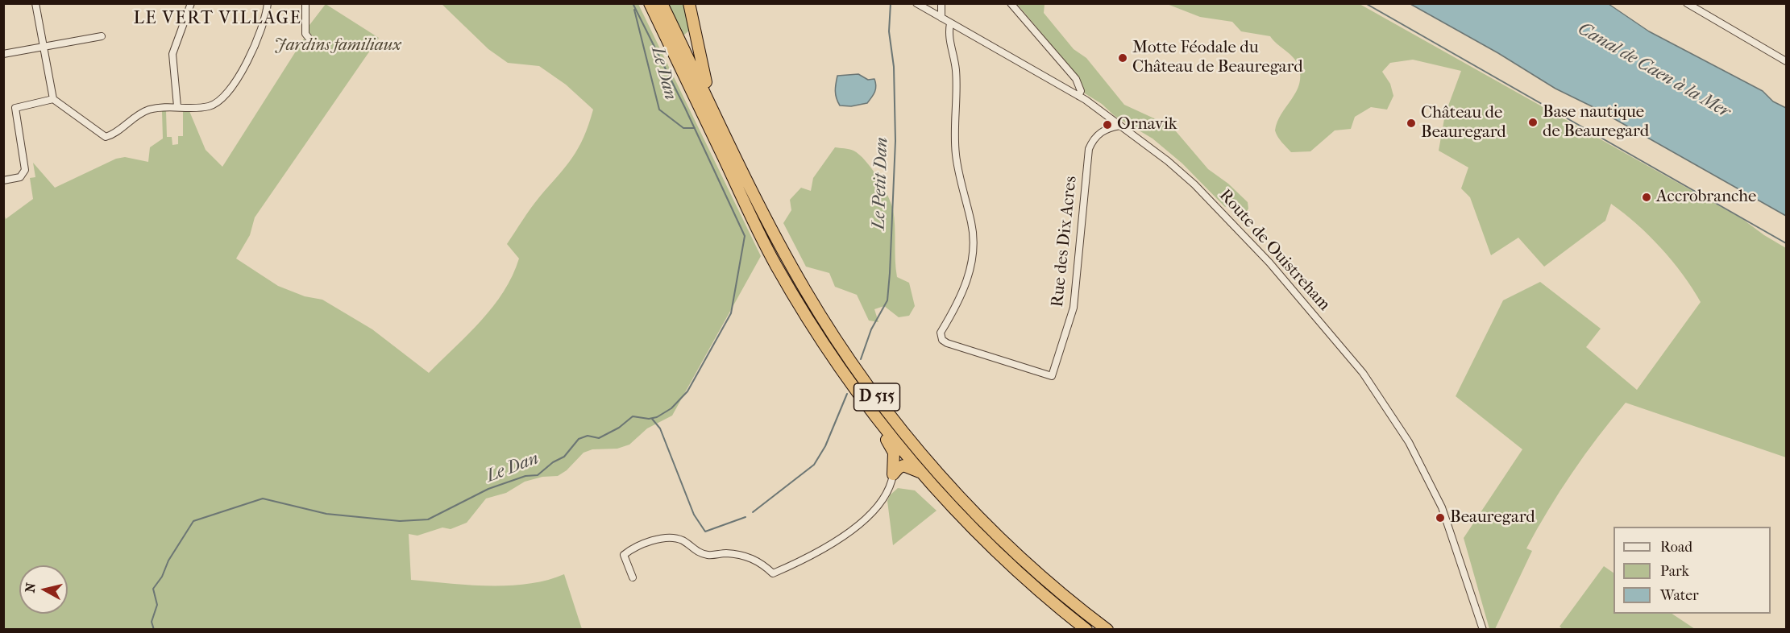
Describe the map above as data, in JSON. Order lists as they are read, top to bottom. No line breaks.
{"streets":{"highway":["D 515"],"street":["Rue des Dix Acres","Route de Ouistreham"]},"crossings":[["Rue des Dix Acres","Route de Ouistreham"]],"districts":["LE VERT VILLAGE"],"water":["Canal de Caen à la Mer","Le Dan","Le Petit Dan"],"parks":["Jardins familiaux"],"places":["Motte Féodale du Château de Beauregard","Base nautique de Beauregard","Château de Beauregard","Ornavik","Accrobranche","Beauregard"],"legend":["Road","Park","Water"],"north":"left"}
